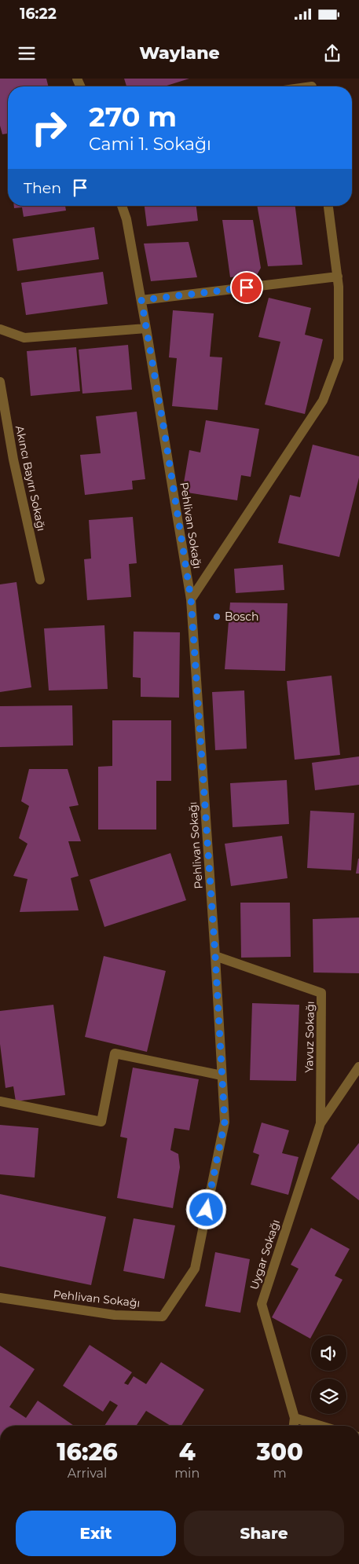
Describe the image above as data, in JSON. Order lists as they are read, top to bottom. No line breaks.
{"streets":{"street":["Akıncı Bayırı Sokağı","Pehlivan Sokağı","Yavuz Sokağı","Uygar Sokağı"]},"crossings":[["Pehlivan Sokağı","Yavuz Sokağı"],["Yavuz Sokağı","Uygar Sokağı"]],"places":["Bosch"],"page":{"status":"16:22","header":"Waylane","turn":["270 m","Cami 1. Sokağı"],"then":"Then","eta":["16:26","Arrival","4","min","300","m"],"buttons":["Exit","Share"]}}
